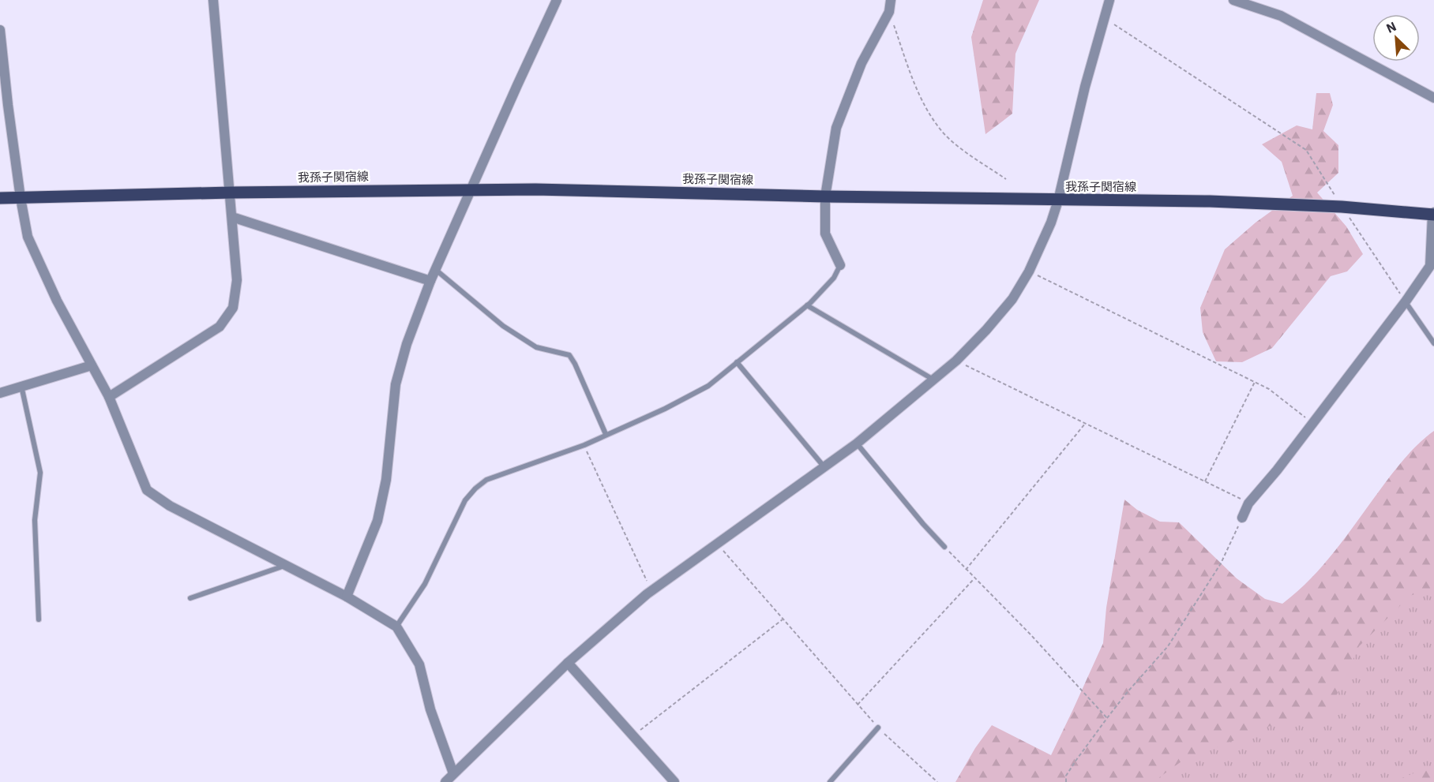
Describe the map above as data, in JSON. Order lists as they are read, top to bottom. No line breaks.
{"streets":{"main road":["我孫子関宿線"]},"north":"top left"}
